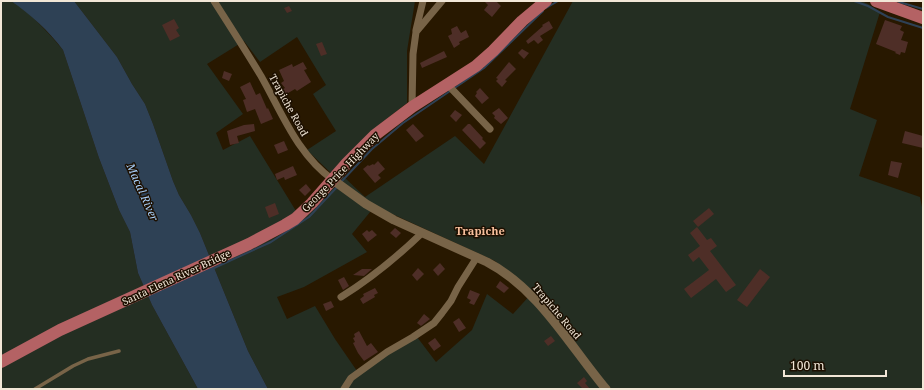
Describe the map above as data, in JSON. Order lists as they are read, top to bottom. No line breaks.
{"streets":{"highway":["George Price Highway","Santa Elena River Bridge"],"street":["Trapiche Road"]},"crossings":[["Trapiche Road","George Price Highway"],["George Price Highway","Santa Elena River Bridge"]],"districts":["Trapiche"],"water":["Macal River"],"scale_bar":"100 m"}
